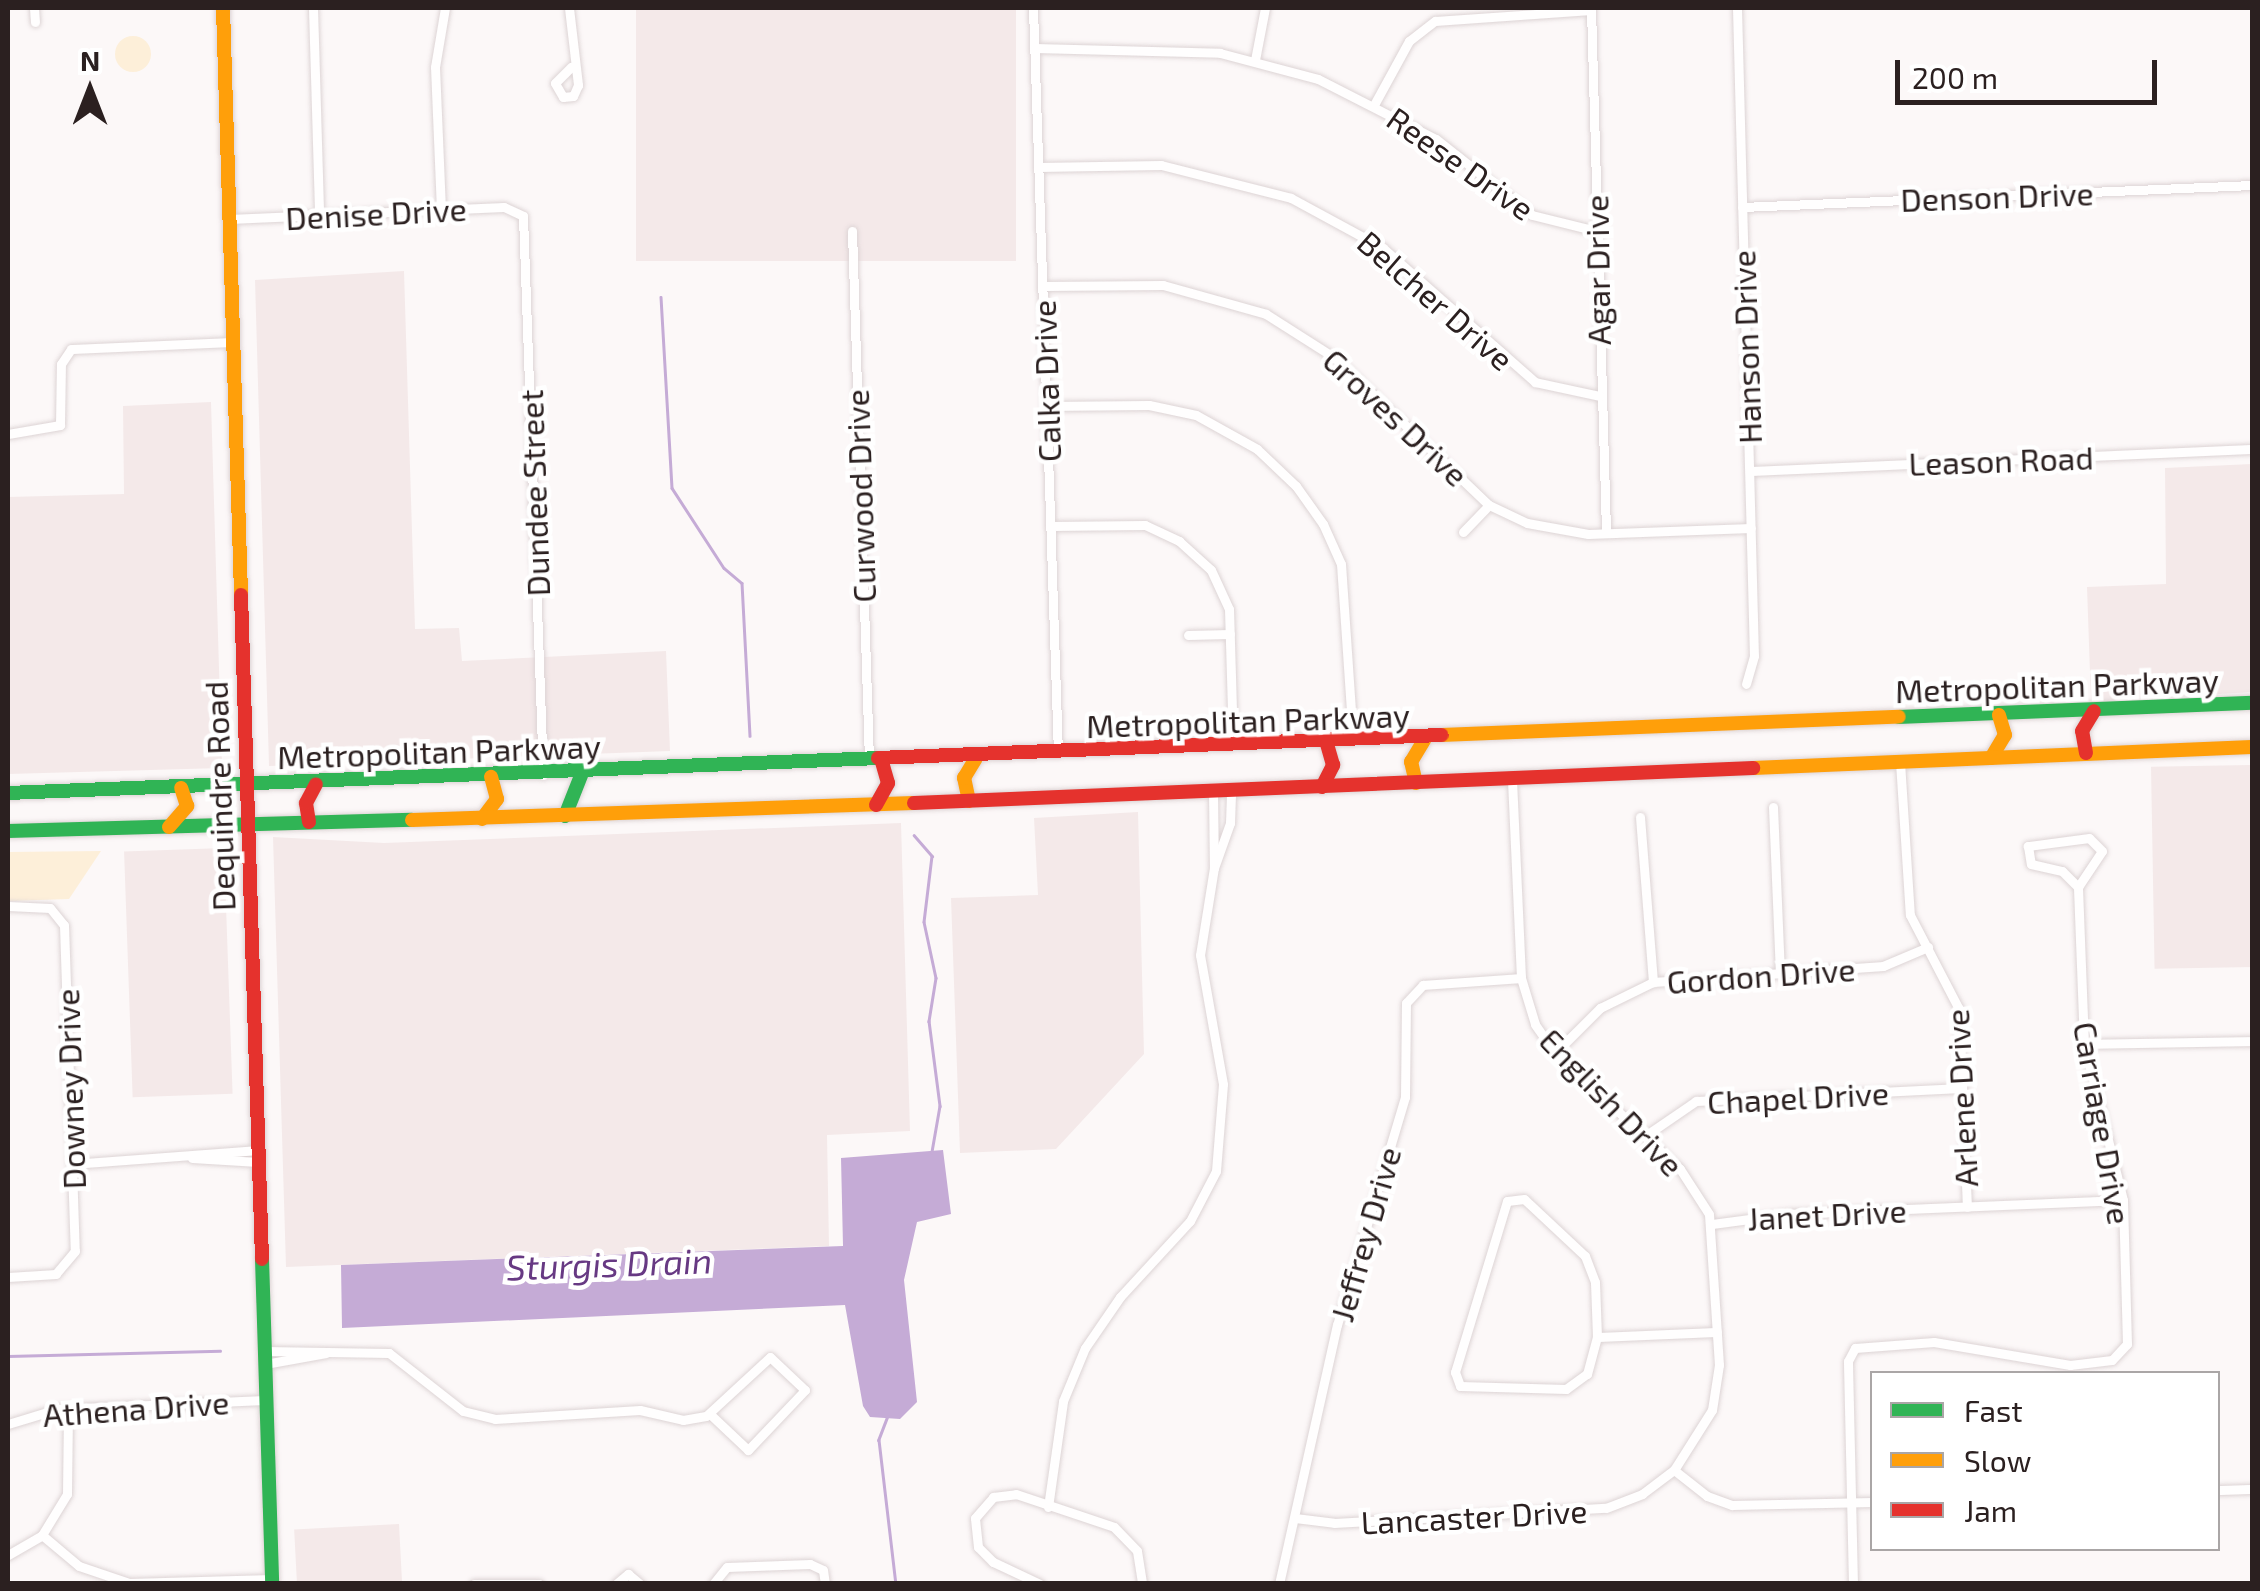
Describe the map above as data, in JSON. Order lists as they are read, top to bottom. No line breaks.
{"streets":{"main road":["Metropolitan Parkway","Dequindre Road"],"street":["Reese Drive","Denson Drive","Denise Drive","Agar Drive","Belcher Drive","Hanson Drive","Calka Drive","Groves Drive","Leason Road","Dundee Street","Curwood Drive","Gordon Drive","Downey Drive","Chapel Drive","Arlene Drive","English Drive","Carriage Drive","Janet Drive","Jeffrey Drive","Athena Drive","Lancaster Drive"]},"crossings":[["Reese Drive","Agar Drive"],["Reese Drive","Calka Drive"],["Denson Drive","Hanson Drive"],["Denise Drive","Dundee Street"],["Denise Drive","Dequindre Road"],["Agar Drive","Belcher Drive"],["Agar Drive","Groves Drive"],["Belcher Drive","Calka Drive"],["Hanson Drive","Groves Drive"],["Hanson Drive","Leason Road"],["Calka Drive","Groves Drive"],["Calka Drive","Metropolitan Parkway"],["Dundee Street","Metropolitan Parkway"],["Curwood Drive","Metropolitan Parkway"],["Metropolitan Parkway","Dequindre Road"],["Metropolitan Parkway","Arlene Drive"],["Metropolitan Parkway","English Drive"],["Dequindre Road","Athena Drive"],["Gordon Drive","Arlene Drive"],["Gordon Drive","English Drive"],["Chapel Drive","Arlene Drive"],["Chapel Drive","English Drive"],["Arlene Drive","Janet Drive"],["English Drive","Janet Drive"],["English Drive","Jeffrey Drive"],["English Drive","Lancaster Drive"],["Carriage Drive","Janet Drive"],["Jeffrey Drive","Lancaster Drive"]],"water":["Sturgis Drain"],"legend":["Fast","Slow","Jam"],"scale_bar":"200 m","north":"top"}
